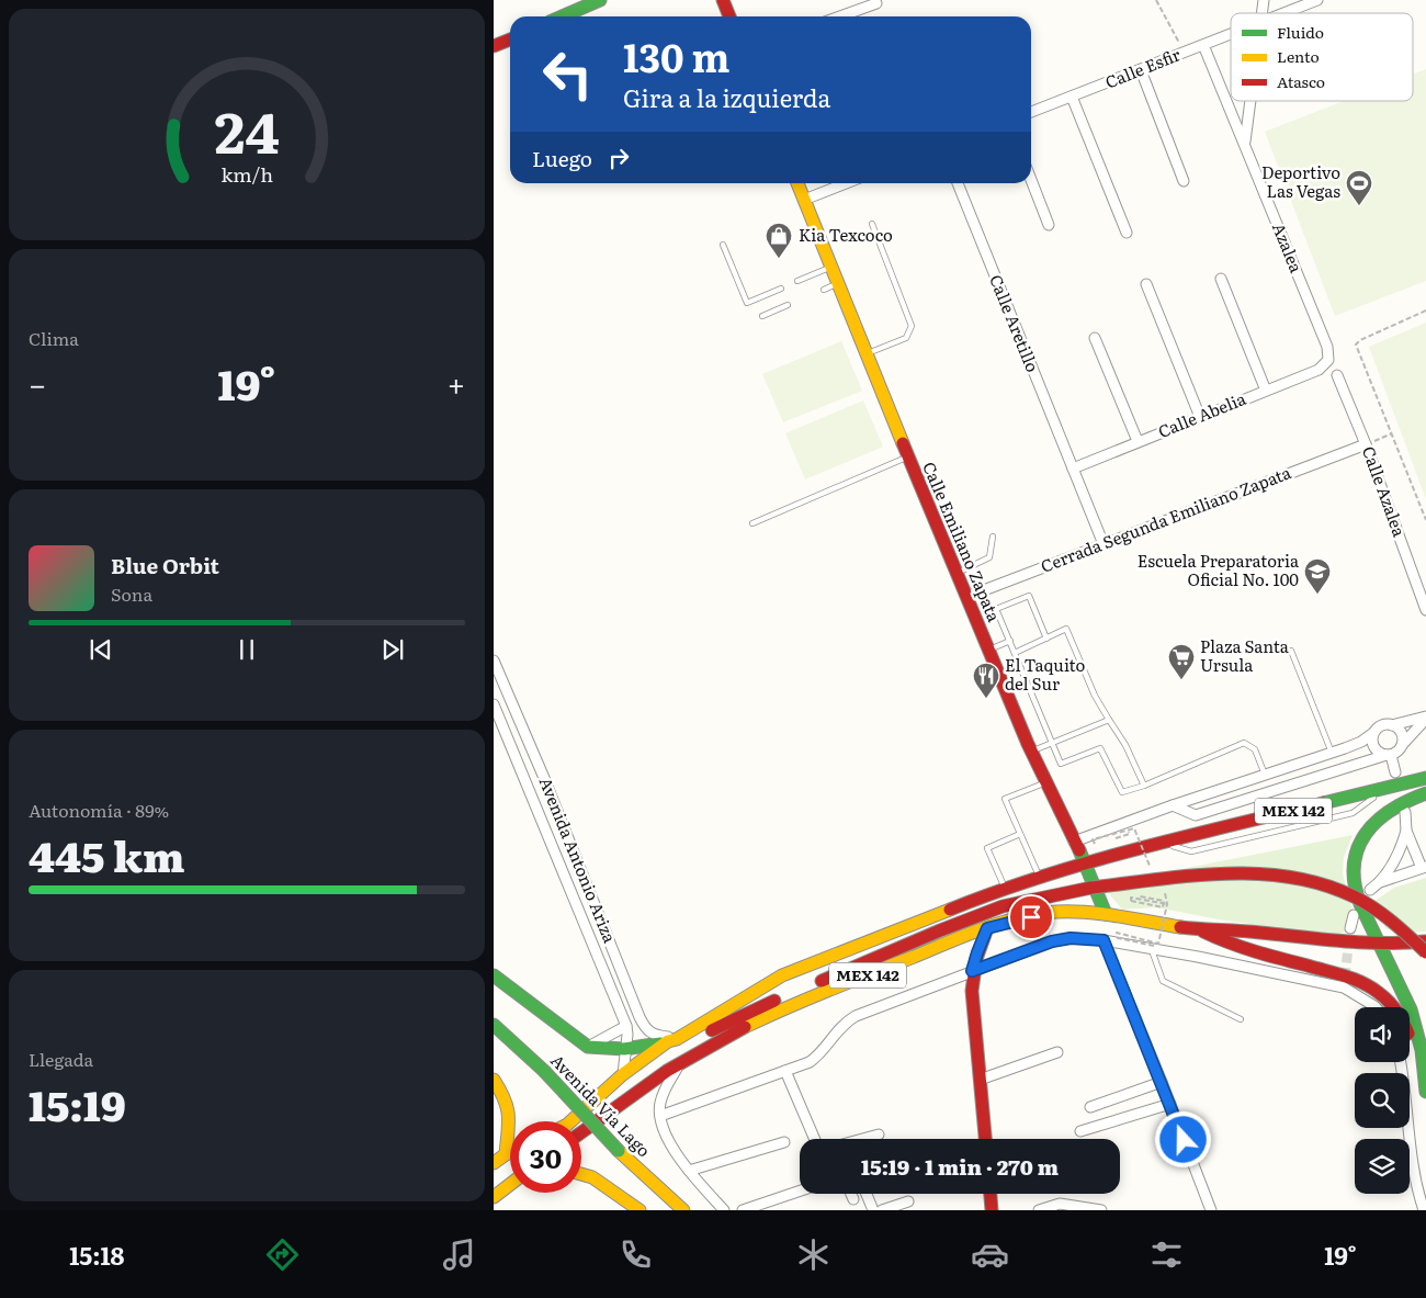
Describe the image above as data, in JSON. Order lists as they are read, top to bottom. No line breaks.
{"streets":{"main road":["Calle Emiliano Zapata","MEX 142","Avenida Vía Lago"],"street":["Calle Esfir","Azalea","Calle Aretillo","Calle Abelia","Calle Azalea","Cerrada Segunda Emiliano Zapata","Avenida Antonio Ariza"]},"crossings":[["Calle Esfir","Azalea"],["Azalea","Calle Abelia"],["Calle Aretillo","Calle Abelia"],["Calle Aretillo","Cerrada Segunda Emiliano Zapata"],["Calle Azalea","Cerrada Segunda Emiliano Zapata"],["Cerrada Segunda Emiliano Zapata","Calle Emiliano Zapata"],["Calle Emiliano Zapata","MEX 142"],["MEX 142","Avenida Antonio Ariza"]],"places":{"sports":["Deportivo Las Vegas"],"shop":["Kia Texcoco"],"school or university":["Escuela Preparatoria Oficial No. 100"],"supermarket":["Plaza Santa Ursula"],"restaurant":["El Taquito del Sur"]},"legend":["Fluido","Lento","Atasco"],"page":{"turn":["130 m","Gira a la izquierda"],"then":"Luego","tile":["Clima",["Autonomía · 89%","445 km"],["Llegada","15:19"]],"heat":["−","19°","+"],"song":["Blue Orbit","Sona"],"limit":"30","trip":"15:19 · 1 min · 270 m","tabs":["15:18","19°"],"gauge":["24","km/h"]}}
